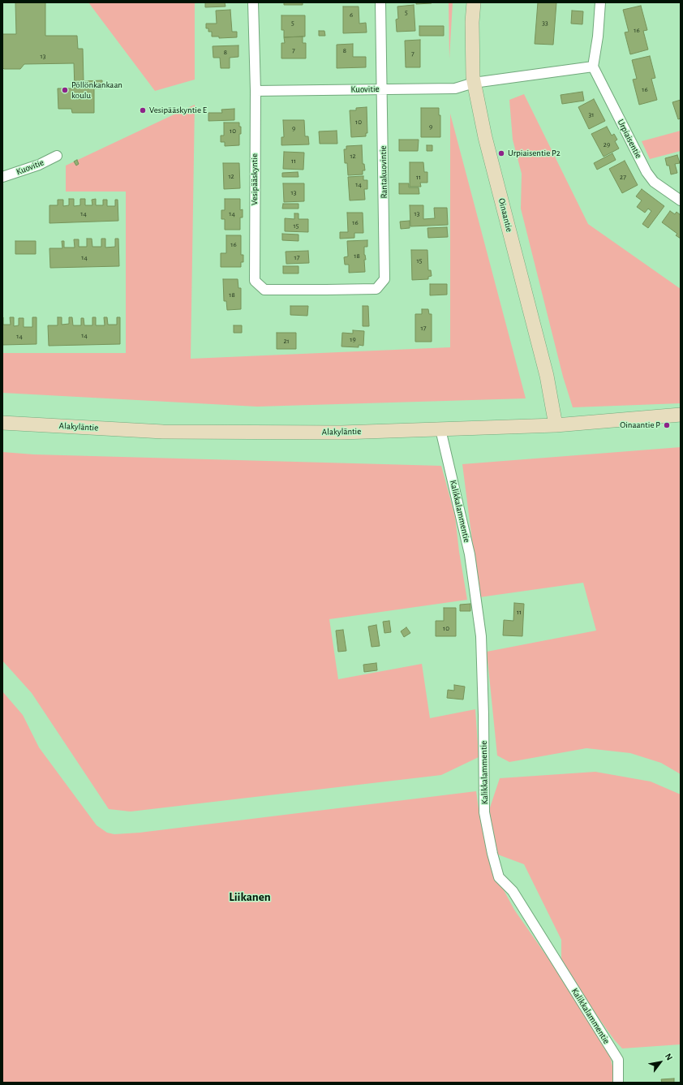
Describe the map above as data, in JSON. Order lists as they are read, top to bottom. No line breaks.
{"streets":{"main road":["Oinaantie","Alakyläntie"],"street":["Kuovitie","Urpiaisentie","Rantakuovintie","Vesipääskyntie","Kalikkalammentie"]},"crossings":[["Kuovitie","Rantakuovintie"],["Kuovitie","Vesipääskyntie"],["Kuovitie","Oinaantie"],["Rantakuovintie","Vesipääskyntie"],["Oinaantie","Alakyläntie"],["Alakyläntie","Kalikkalammentie"]],"districts":["Liikanen"],"places":["Pöllönkankaan koulu","Vesipääskyntie E","Urpiaisentie P2","Oinaantie P"],"house_numbers":["5","6","5","33","16","7","8","8","7","13","16","31","10","9","9","10","29","12","11","12","11","27","14","13","14","14","13","16","15","16","18","14","17","15","18","17","14","14","19","21","11","10"],"north":"top right"}
